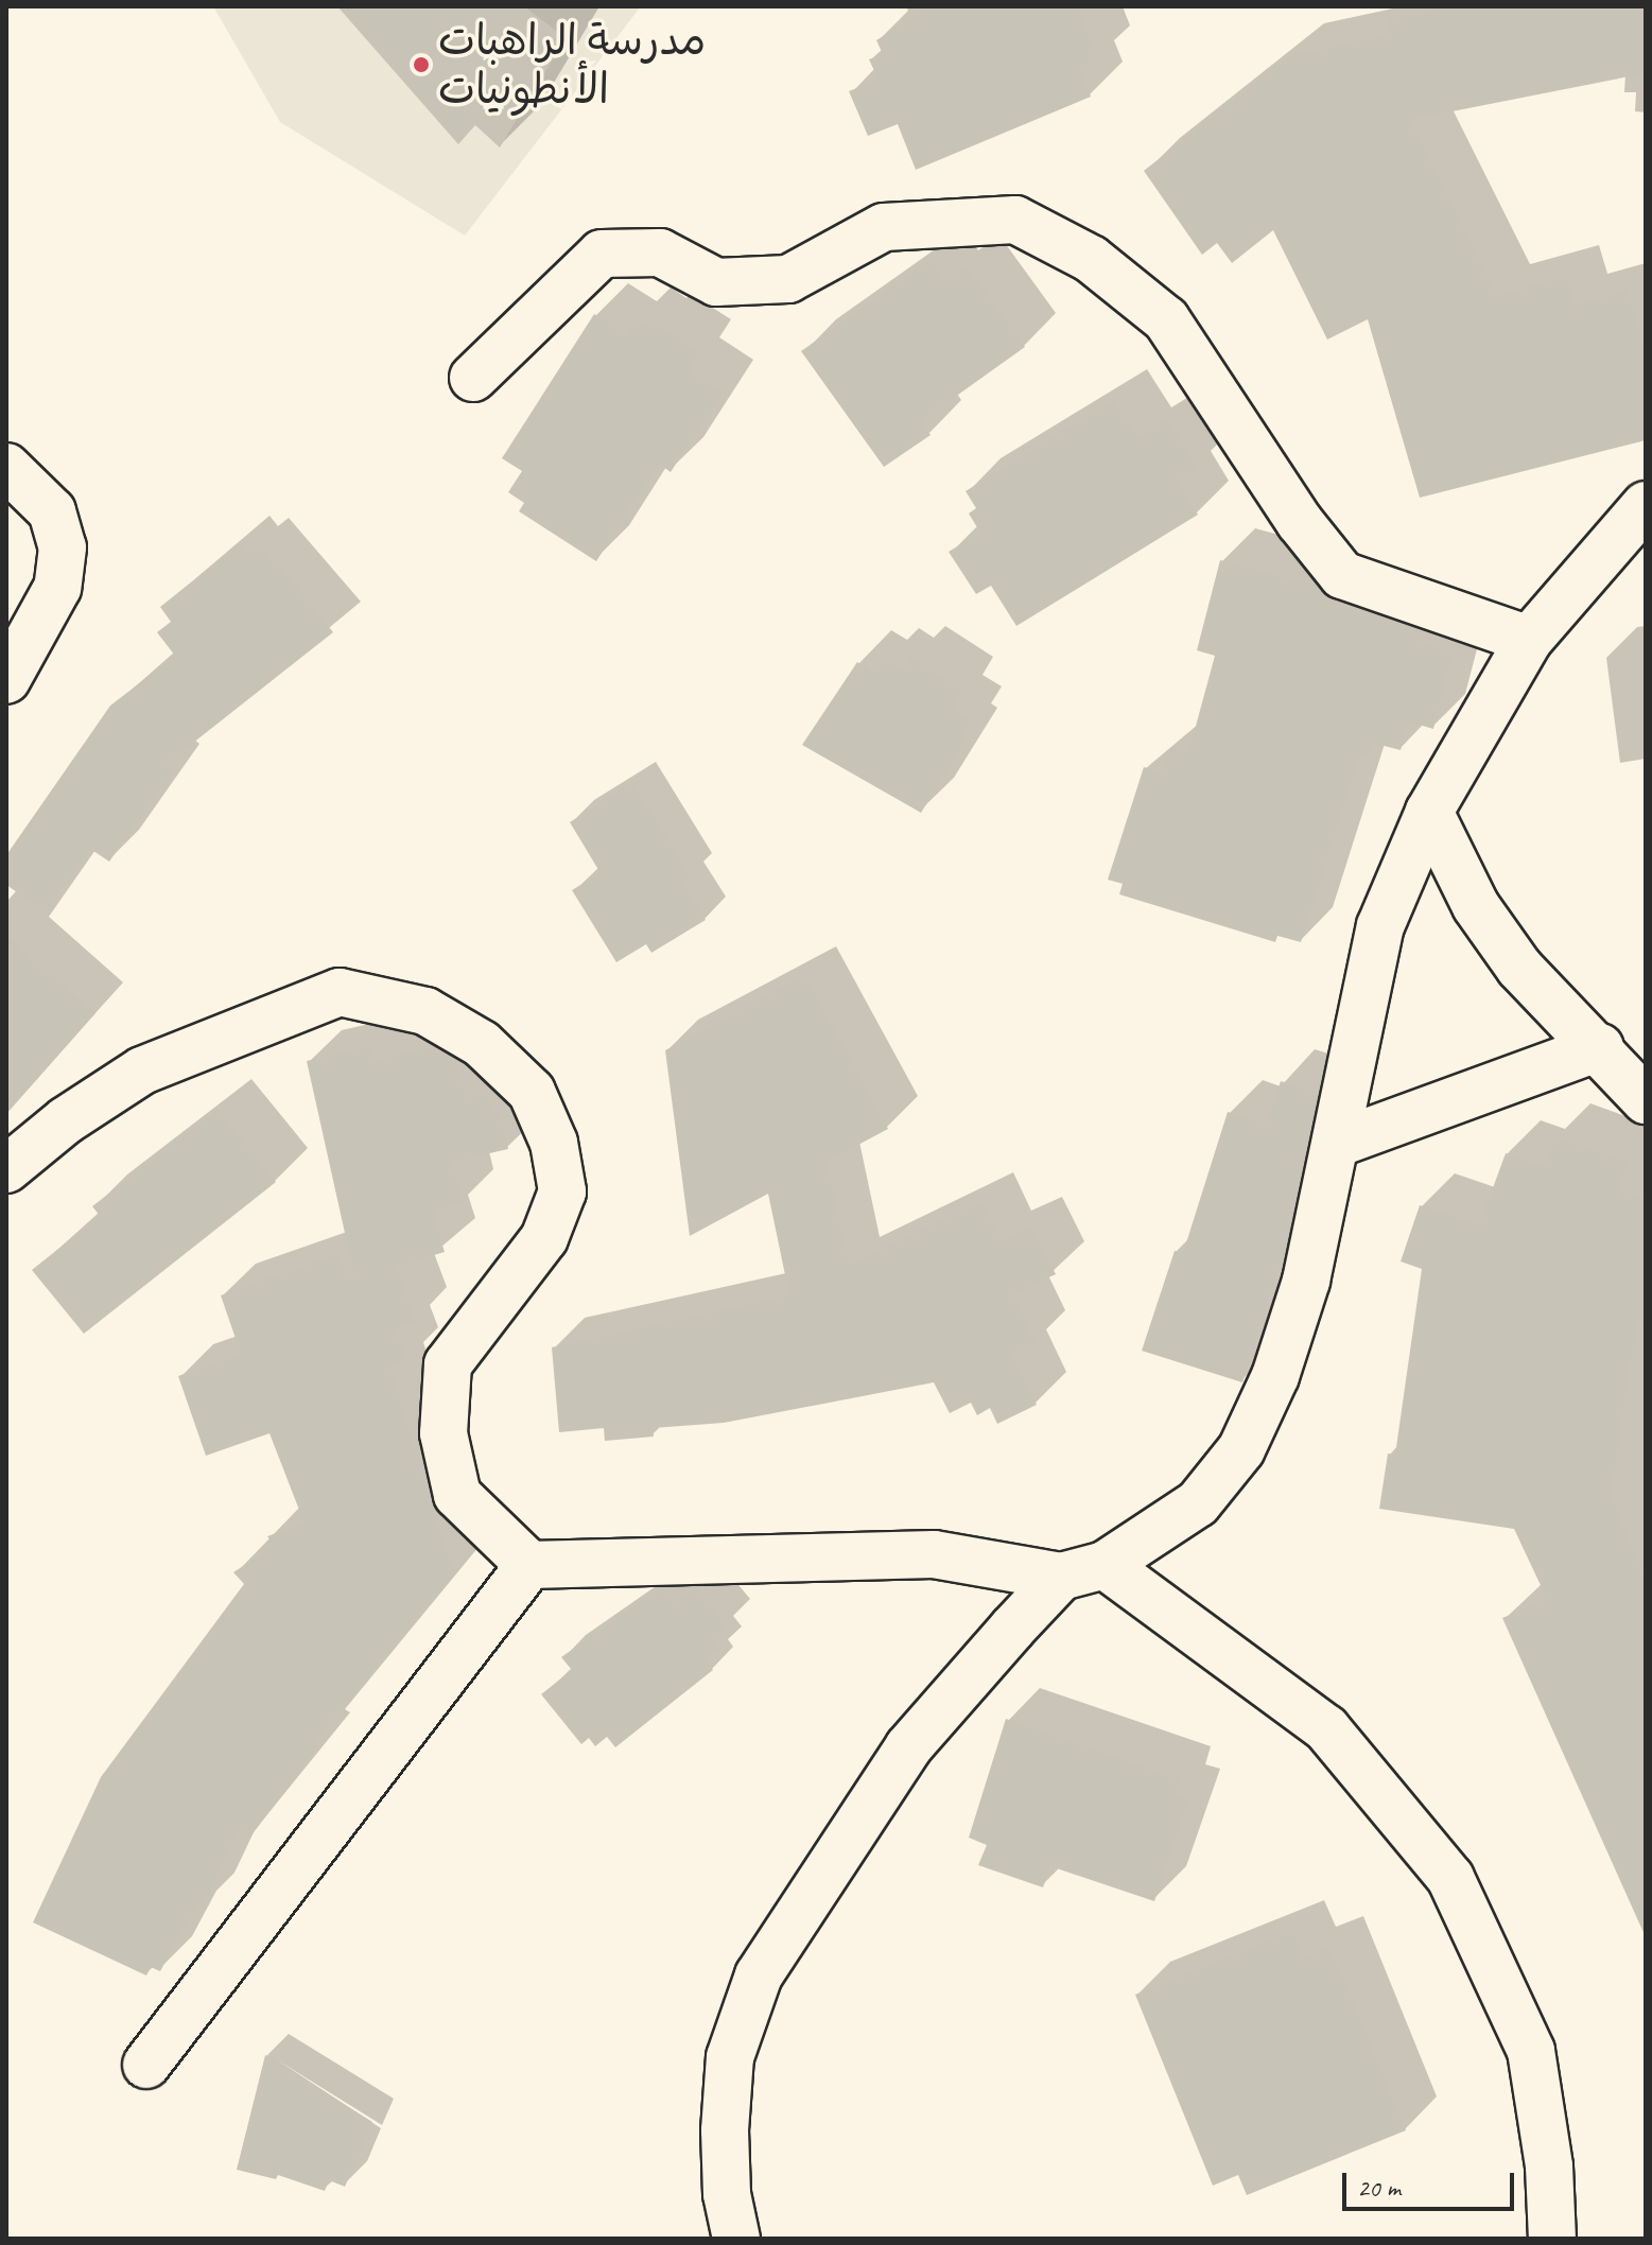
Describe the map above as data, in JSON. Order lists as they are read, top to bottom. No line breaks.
{"places":["مدرسة الراهبات الأنطونيات"],"scale_bar":"20 m"}
